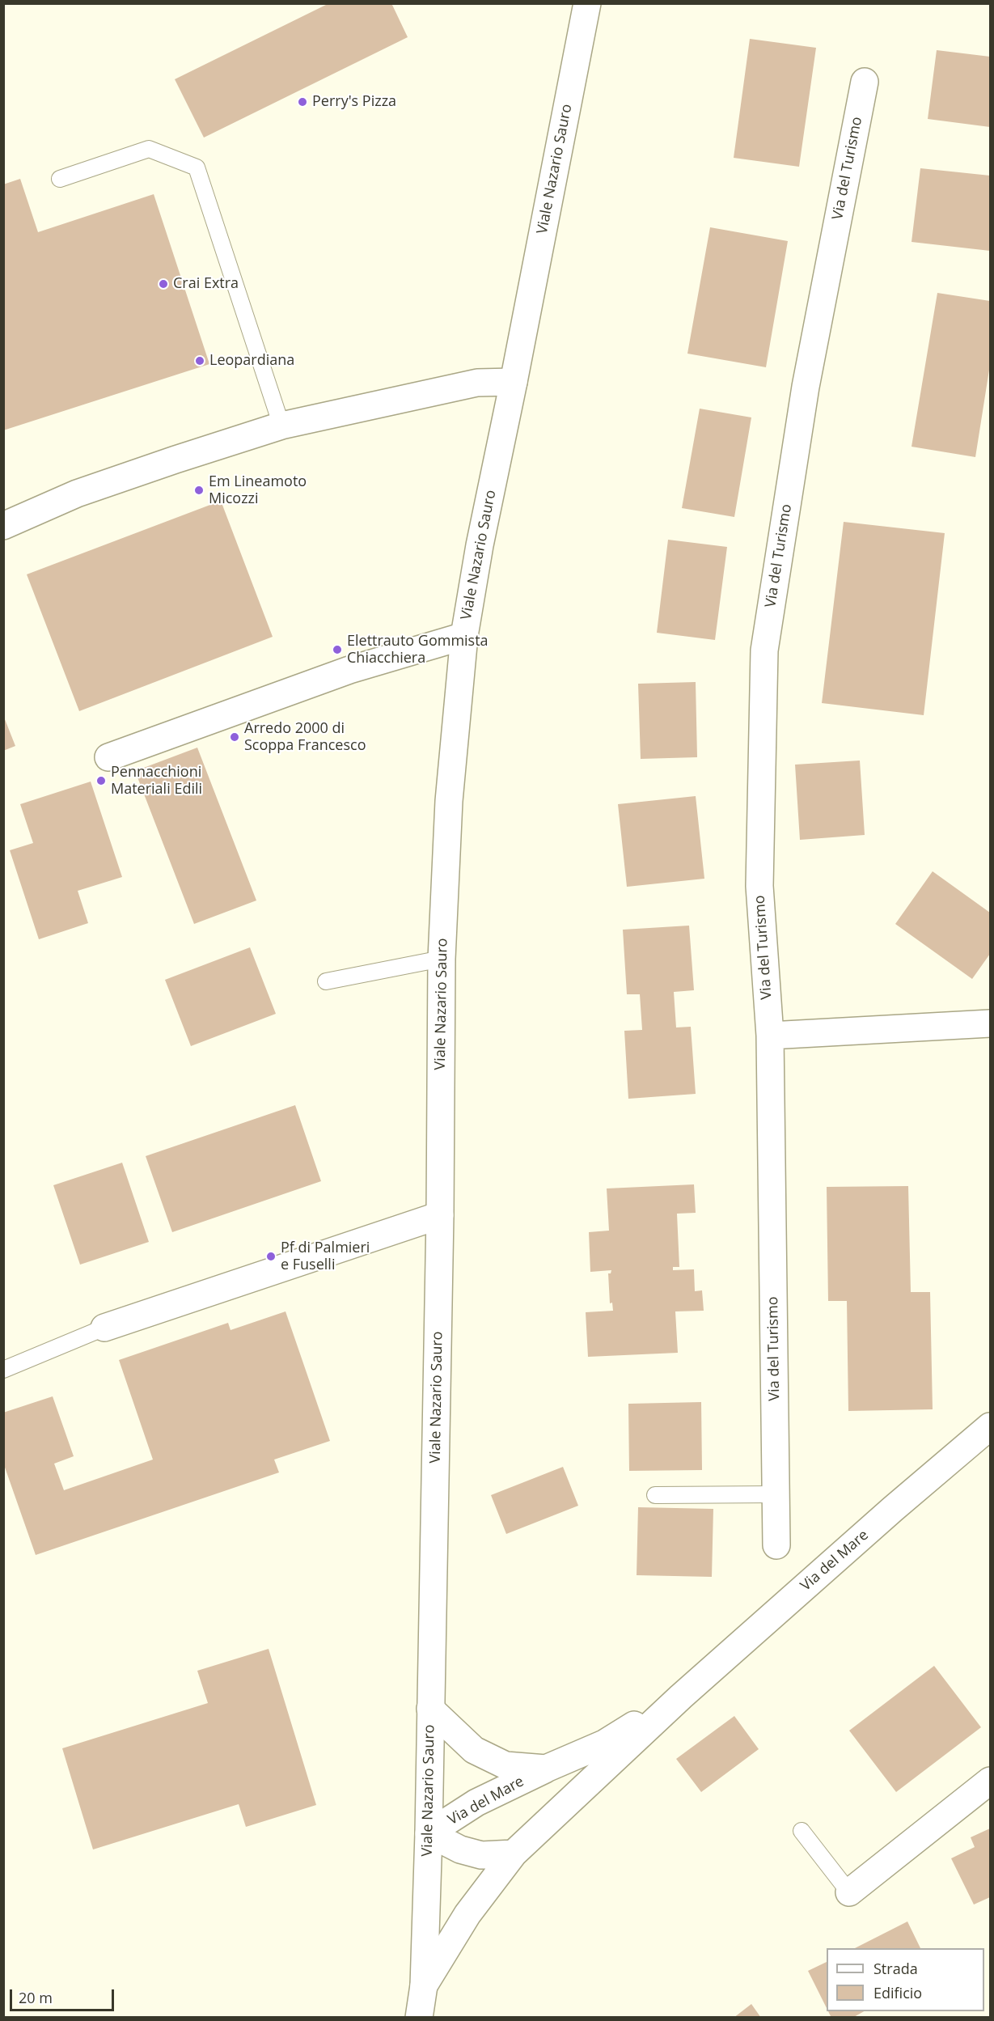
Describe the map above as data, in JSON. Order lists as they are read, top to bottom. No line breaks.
{"streets":{"street":["Via del Turismo","Viale Nazario Sauro","Via del Mare"]},"crossings":[["Viale Nazario Sauro","Via del Mare"]],"places":["Perry's Pizza","Crai Extra","Leopardiana","Em Lineamoto Micozzi","Elettrauto Gommista Chiacchiera","Arredo 2000 di Scoppa Francesco","Pennacchioni Materiali Edili","Pf di Palmieri e Fuselli"],"legend":["Strada","Edificio"],"scale_bar":"20 m"}
